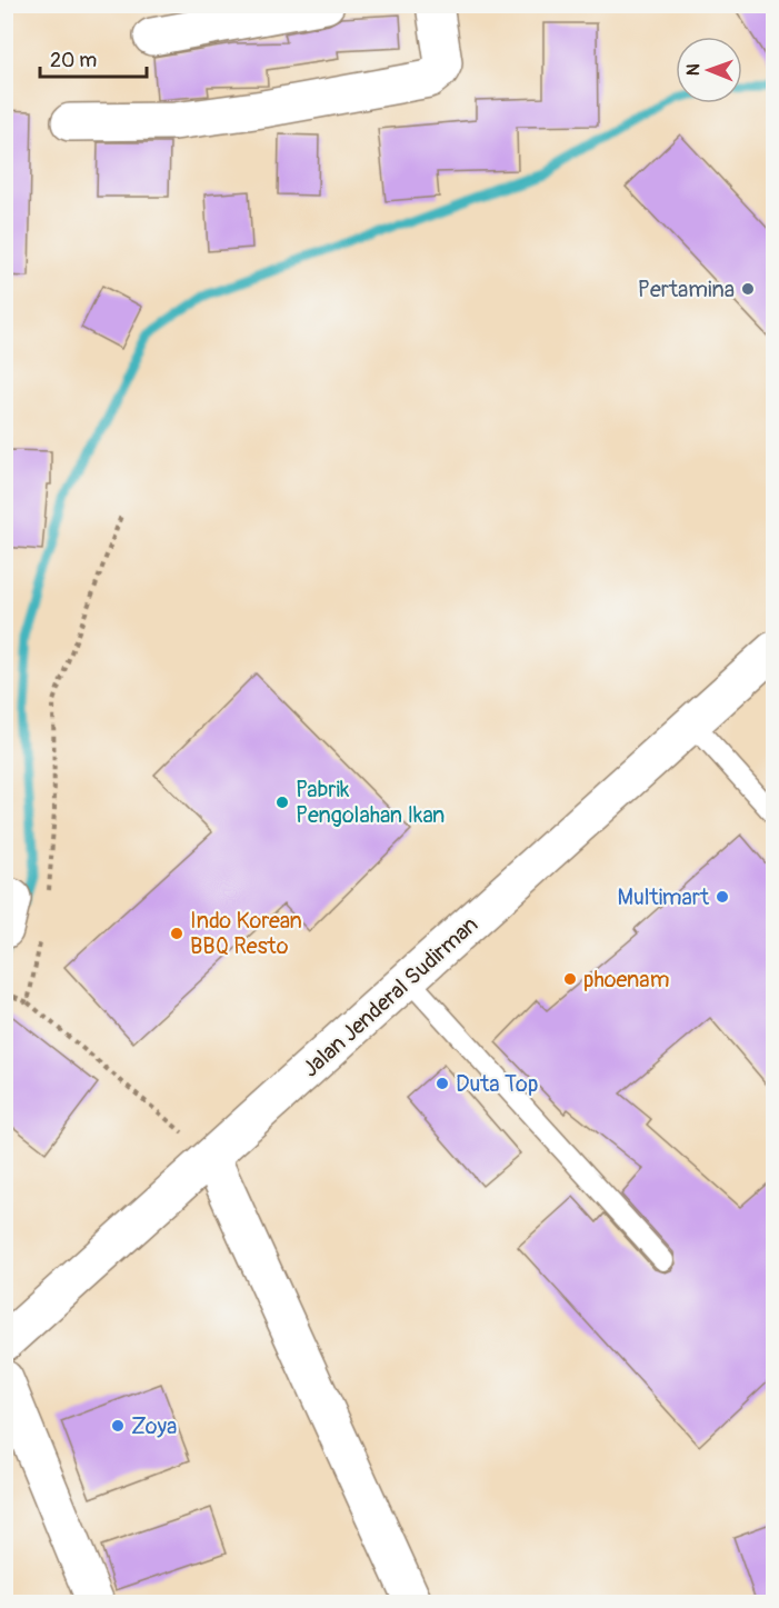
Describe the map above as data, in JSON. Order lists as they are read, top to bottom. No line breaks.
{"streets":{"street":["Jalan Jenderal Sudirman"]},"places":["Pertamina","Pabrik Pengolahan Ikan","Multimart","Indo Korean BBQ Resto","phoenam","Duta Top","Zoya"],"scale_bar":"20 m","north":"left"}
